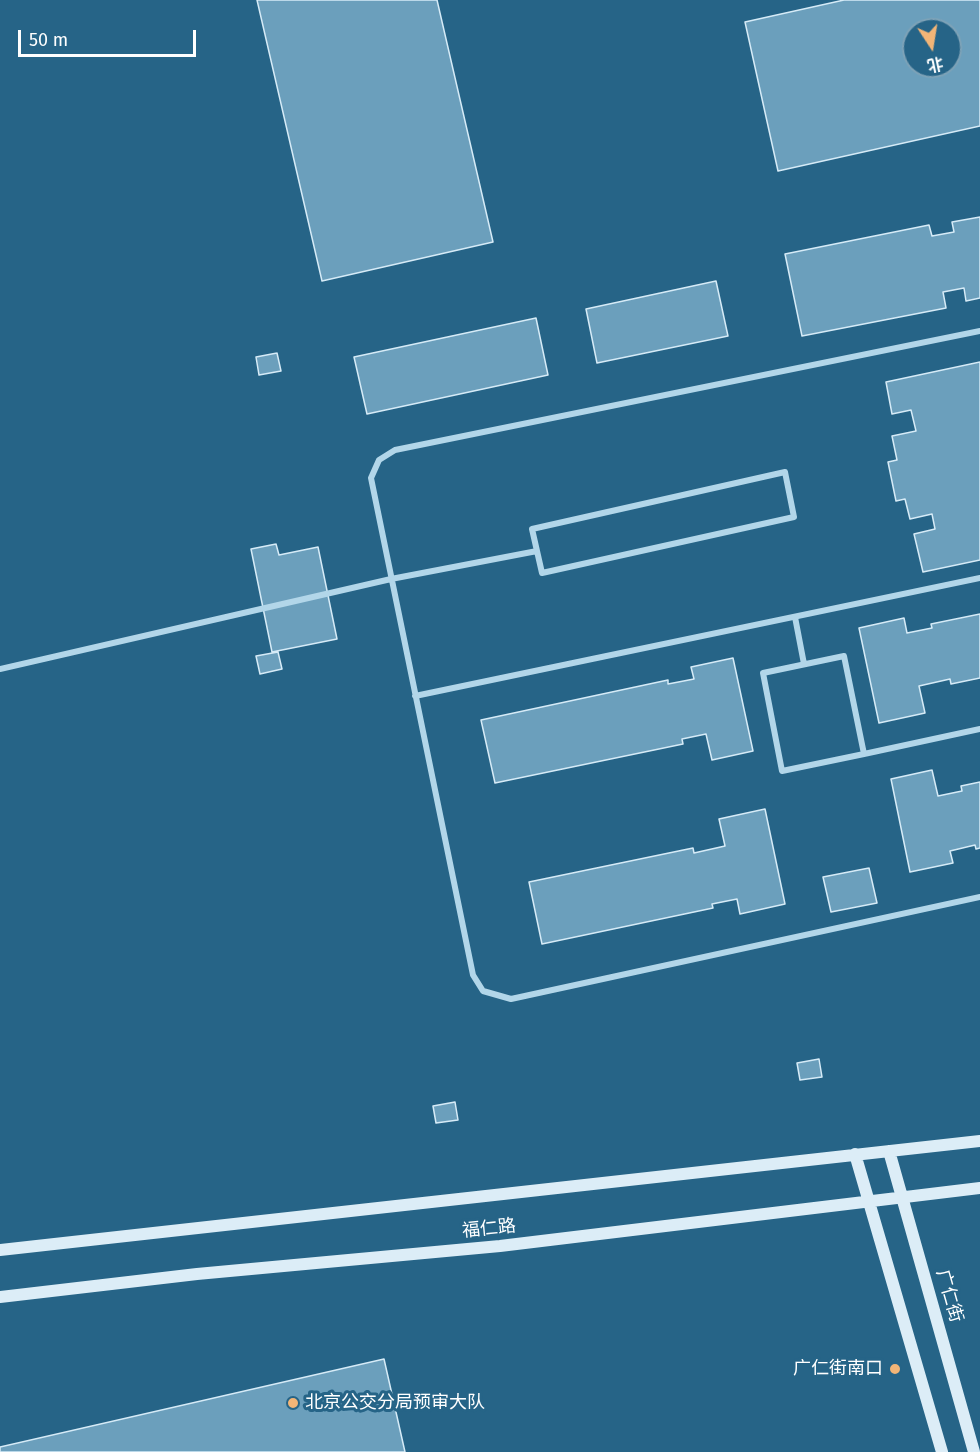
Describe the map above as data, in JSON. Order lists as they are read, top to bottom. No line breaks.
{"streets":{"main road":["福仁路","广仁街"]},"crossings":[["福仁路","广仁街"]],"places":["广仁街南口","北京公交分局预审大队"],"scale_bar":"50 m","north":"bottom"}
